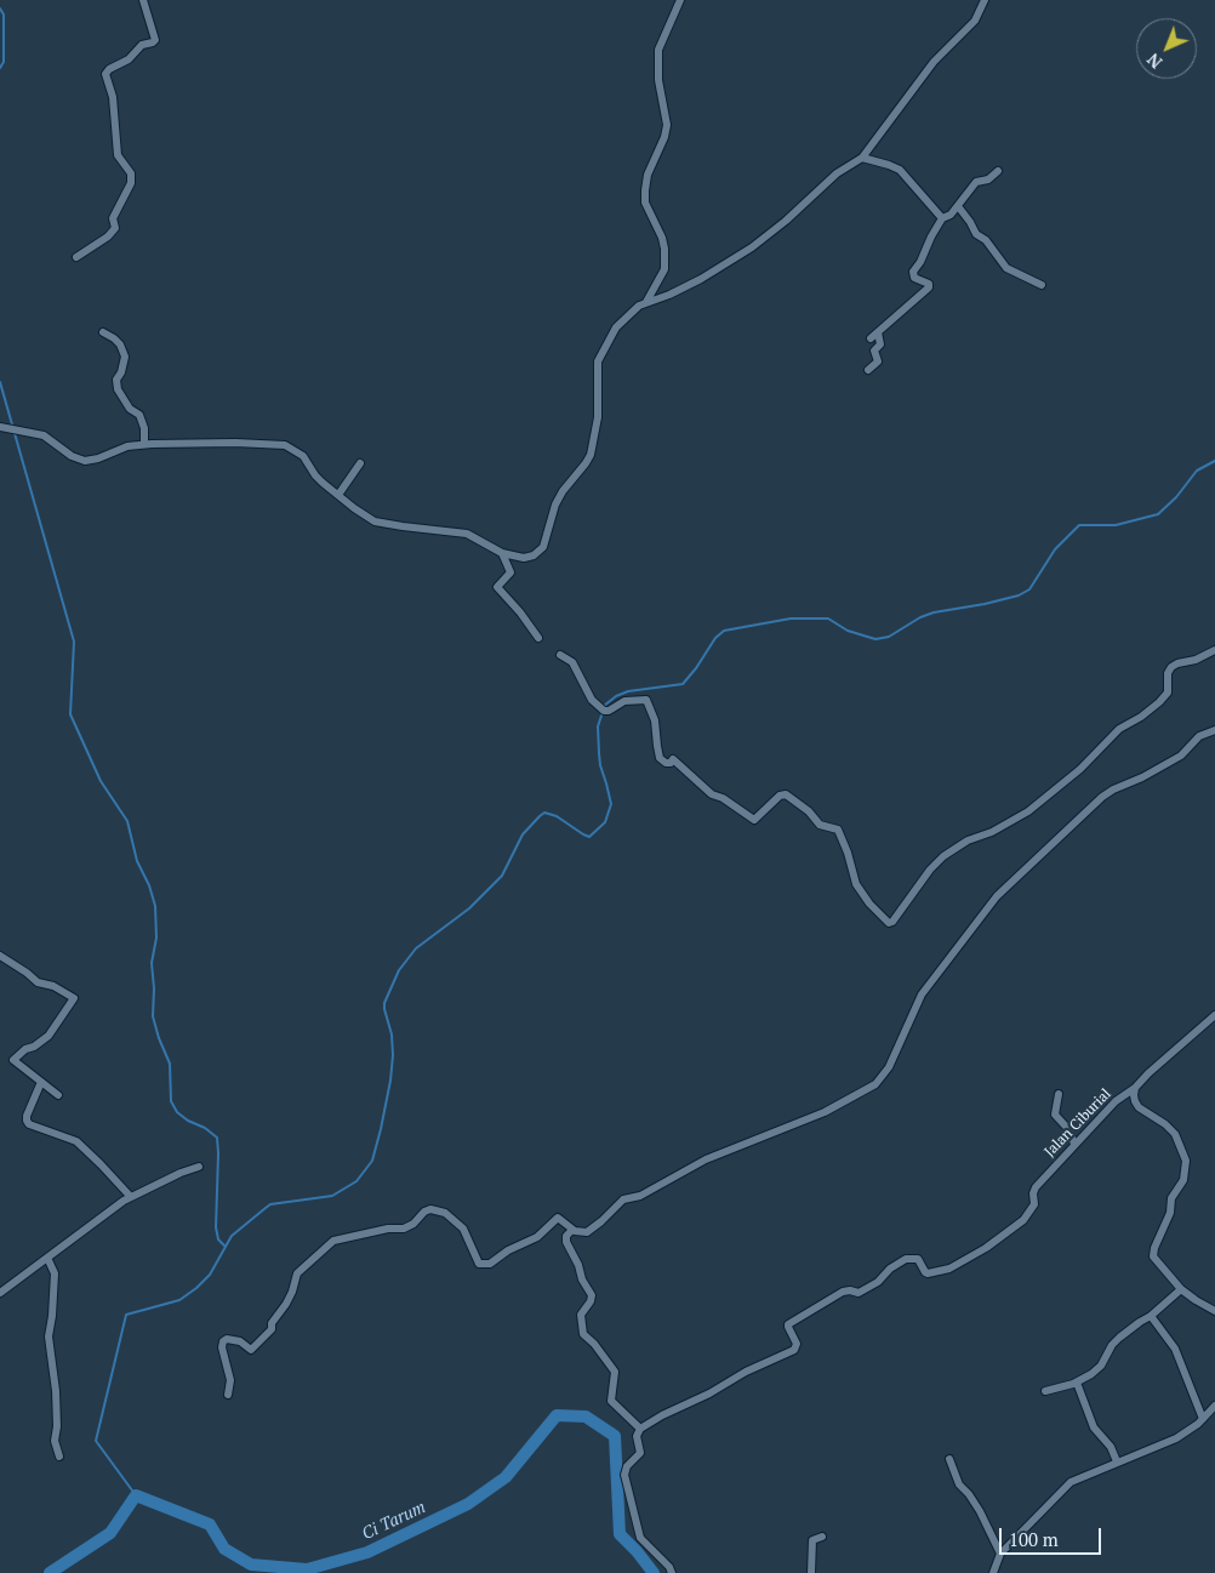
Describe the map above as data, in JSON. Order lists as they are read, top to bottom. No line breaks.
{"streets":{"street":["Jalan Ciburial"]},"water":["Ci Tarum"],"scale_bar":"100 m","north":"bottom left"}
